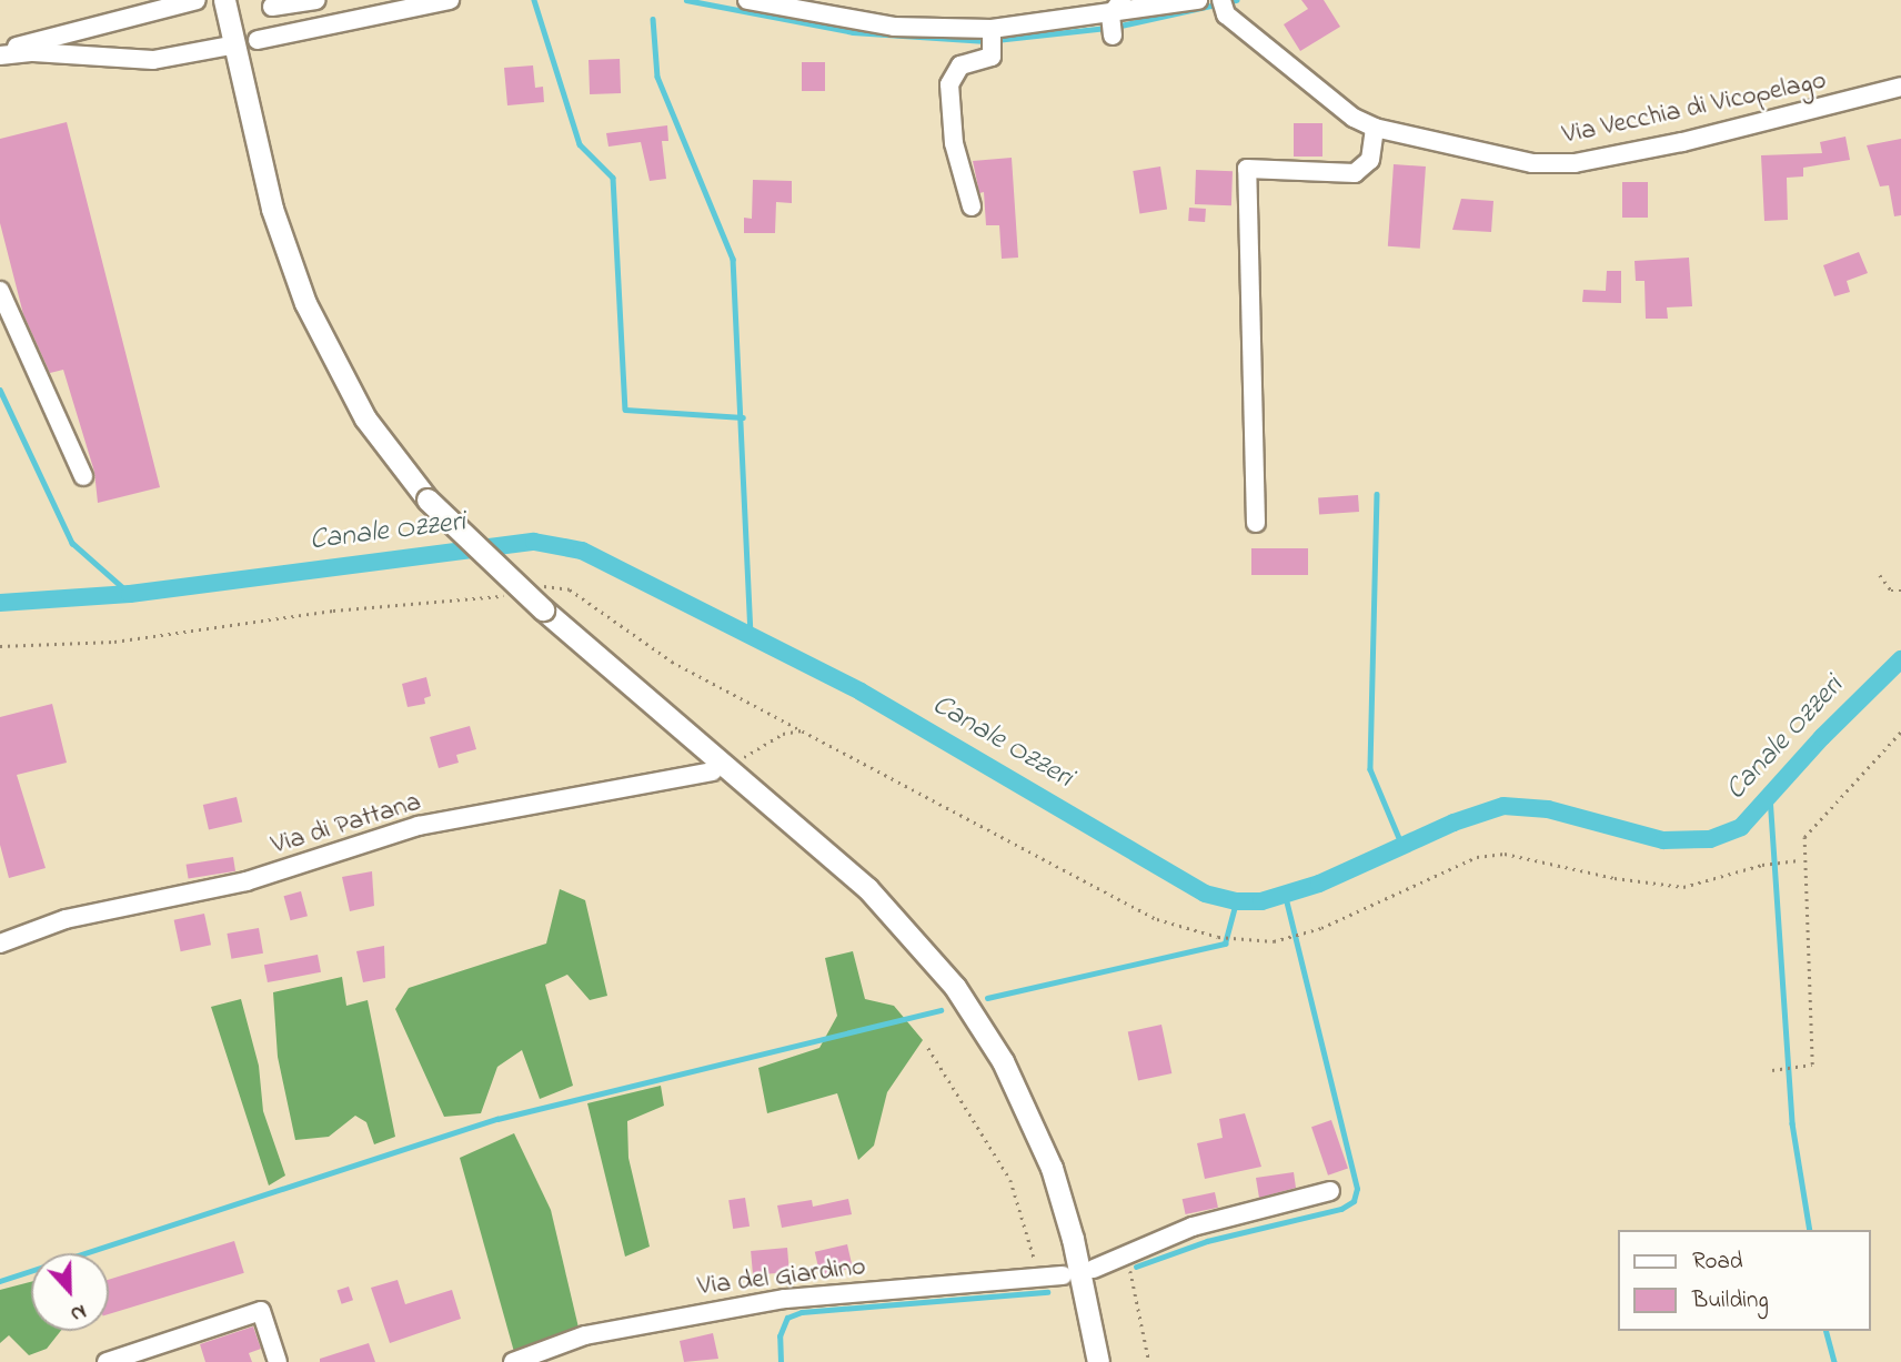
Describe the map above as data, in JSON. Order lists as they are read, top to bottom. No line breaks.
{"streets":{"street":["Via Vecchia di Vicopelago","Via di Pattana","Via del Giardino"]},"water":["Canale Ozzeri"],"legend":["Road","Building"],"north":"bottom"}
